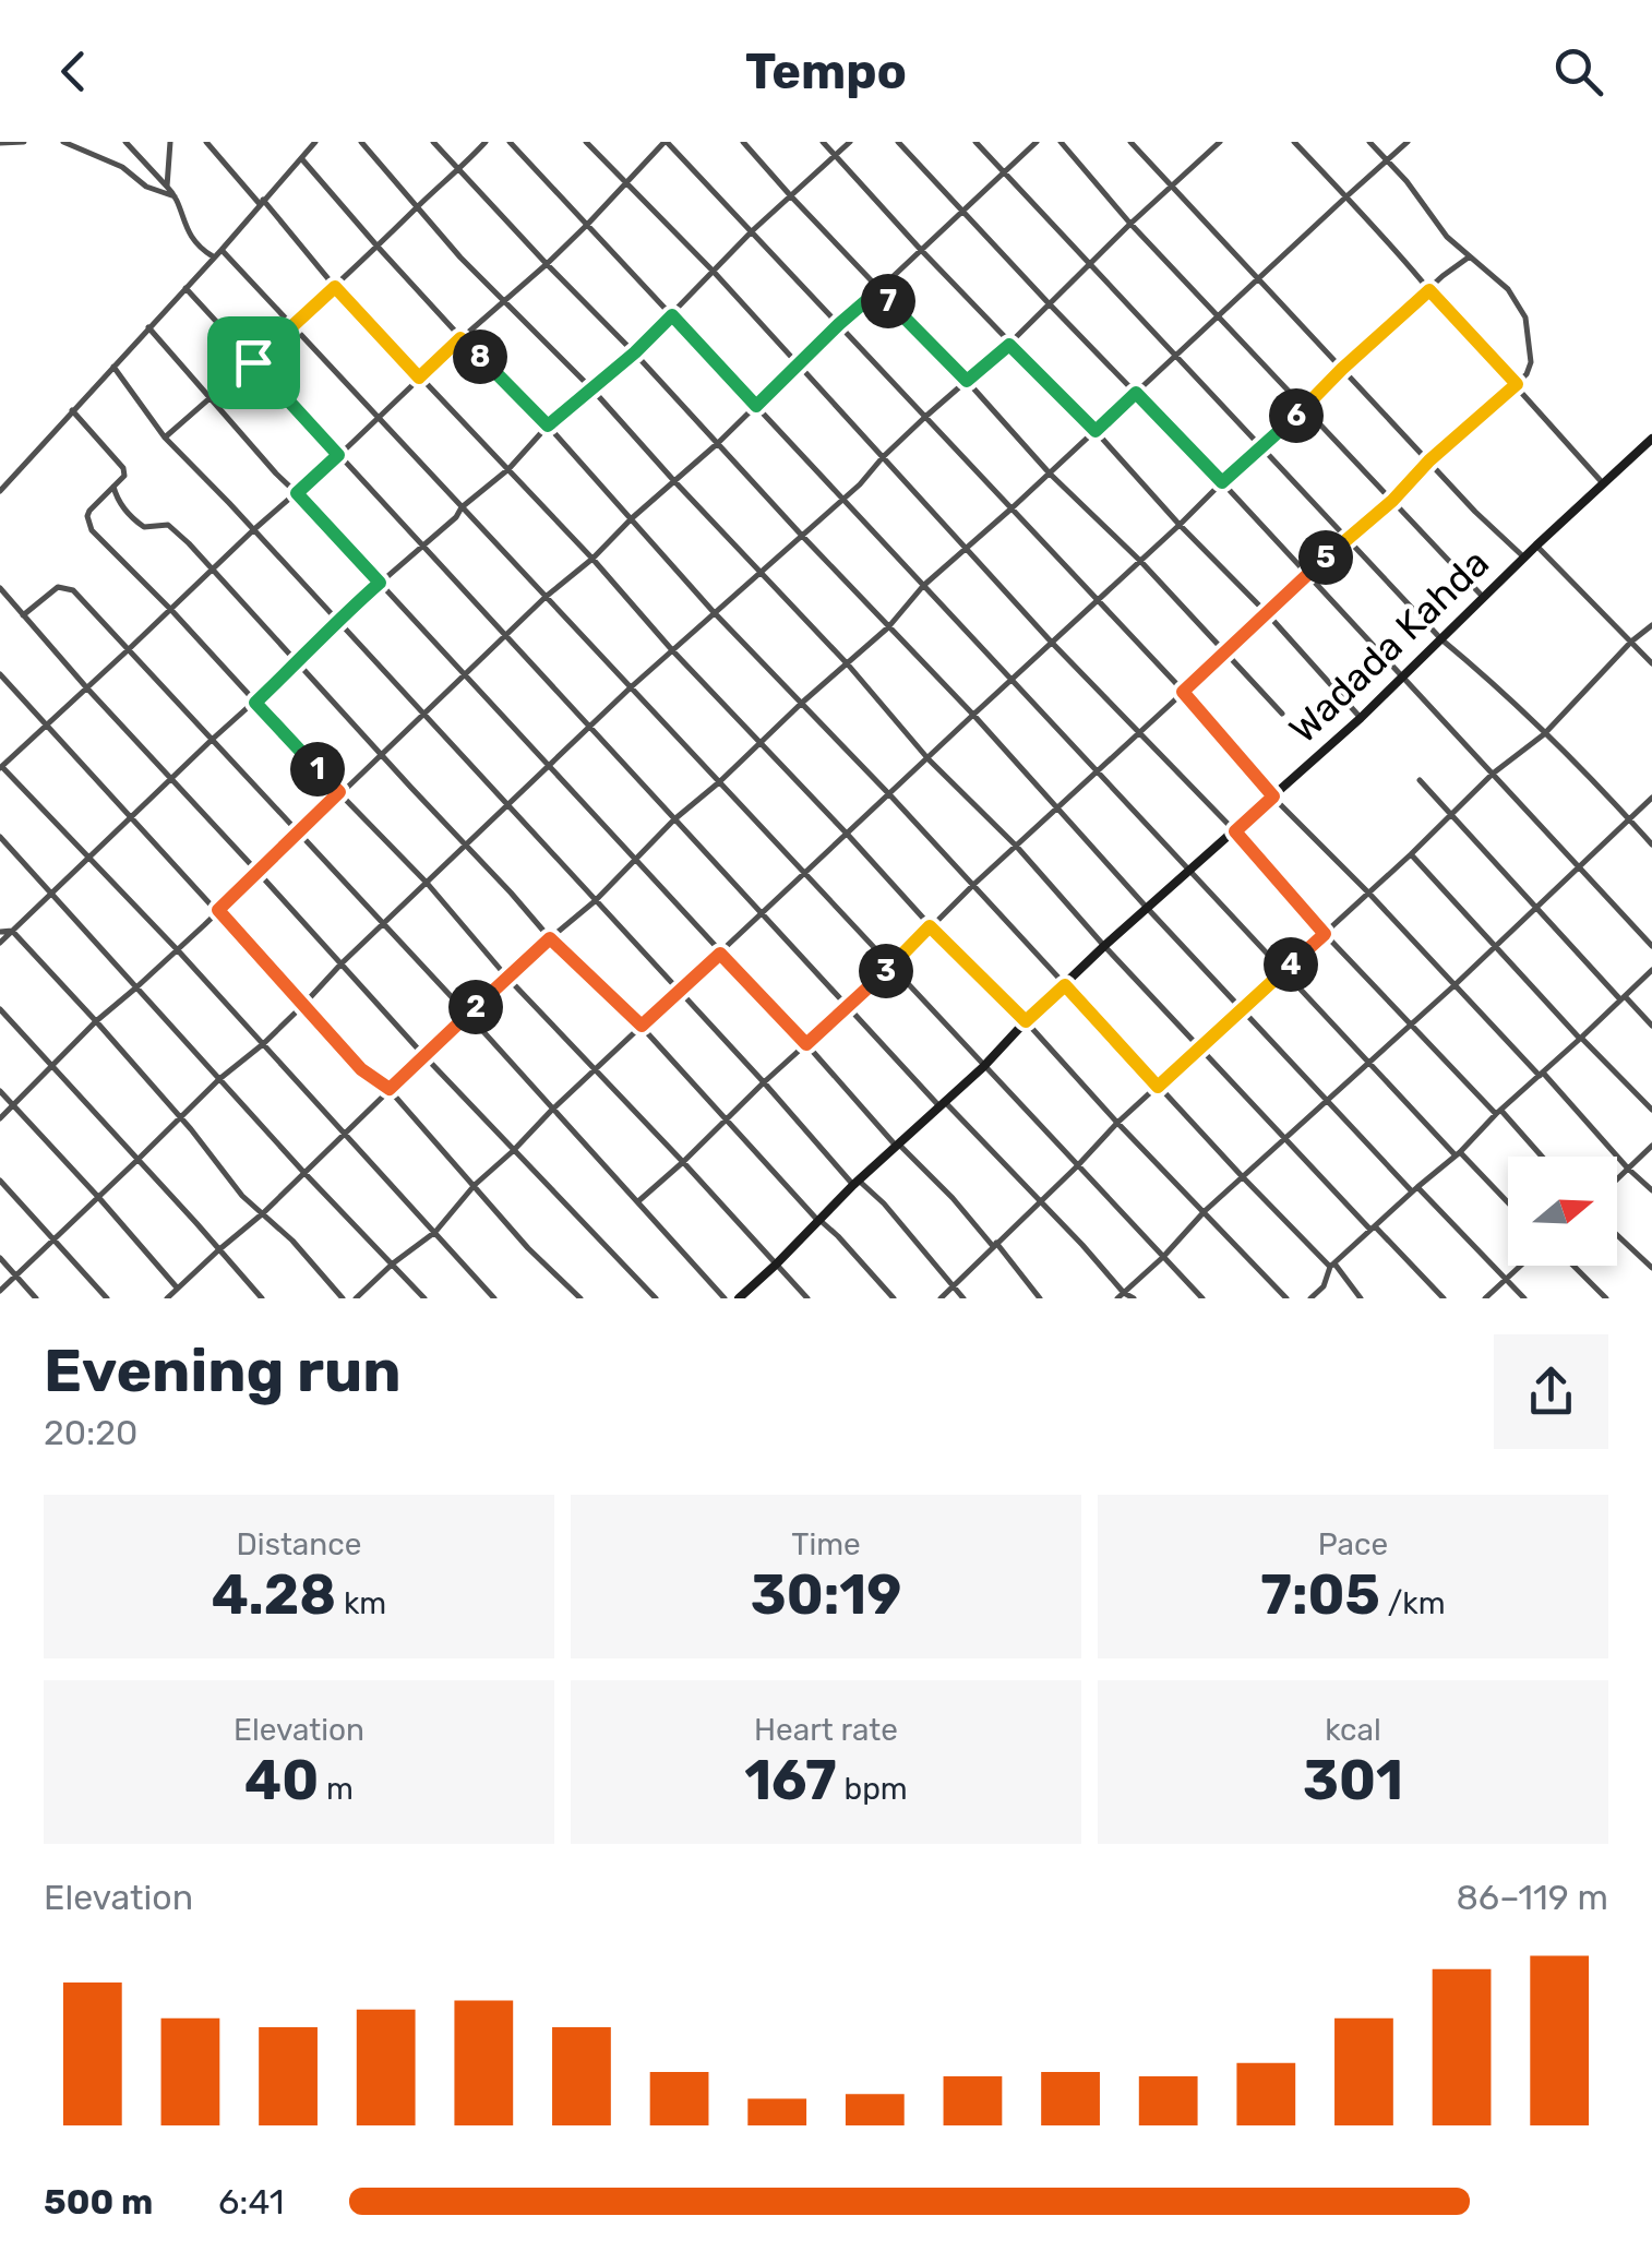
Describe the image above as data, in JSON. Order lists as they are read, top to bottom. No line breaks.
{"streets":{"main road":["Wadada Kahda"]},"north":"right","page":{"header":"Tempo","pins":["7","8","6","5","1","4","3","2"],"heading":["Evening run","20:20"],"stats":[["Distance","4.28 km"],["Time","30:19"],["Pace","7:05 /km"],["Elevation","40 m"],["Heart rate","167 bpm"],["kcal","301"]],"chart":["Elevation","86–119 m"],"list":[{"name":"500 m","note":"6:41"}]}}
